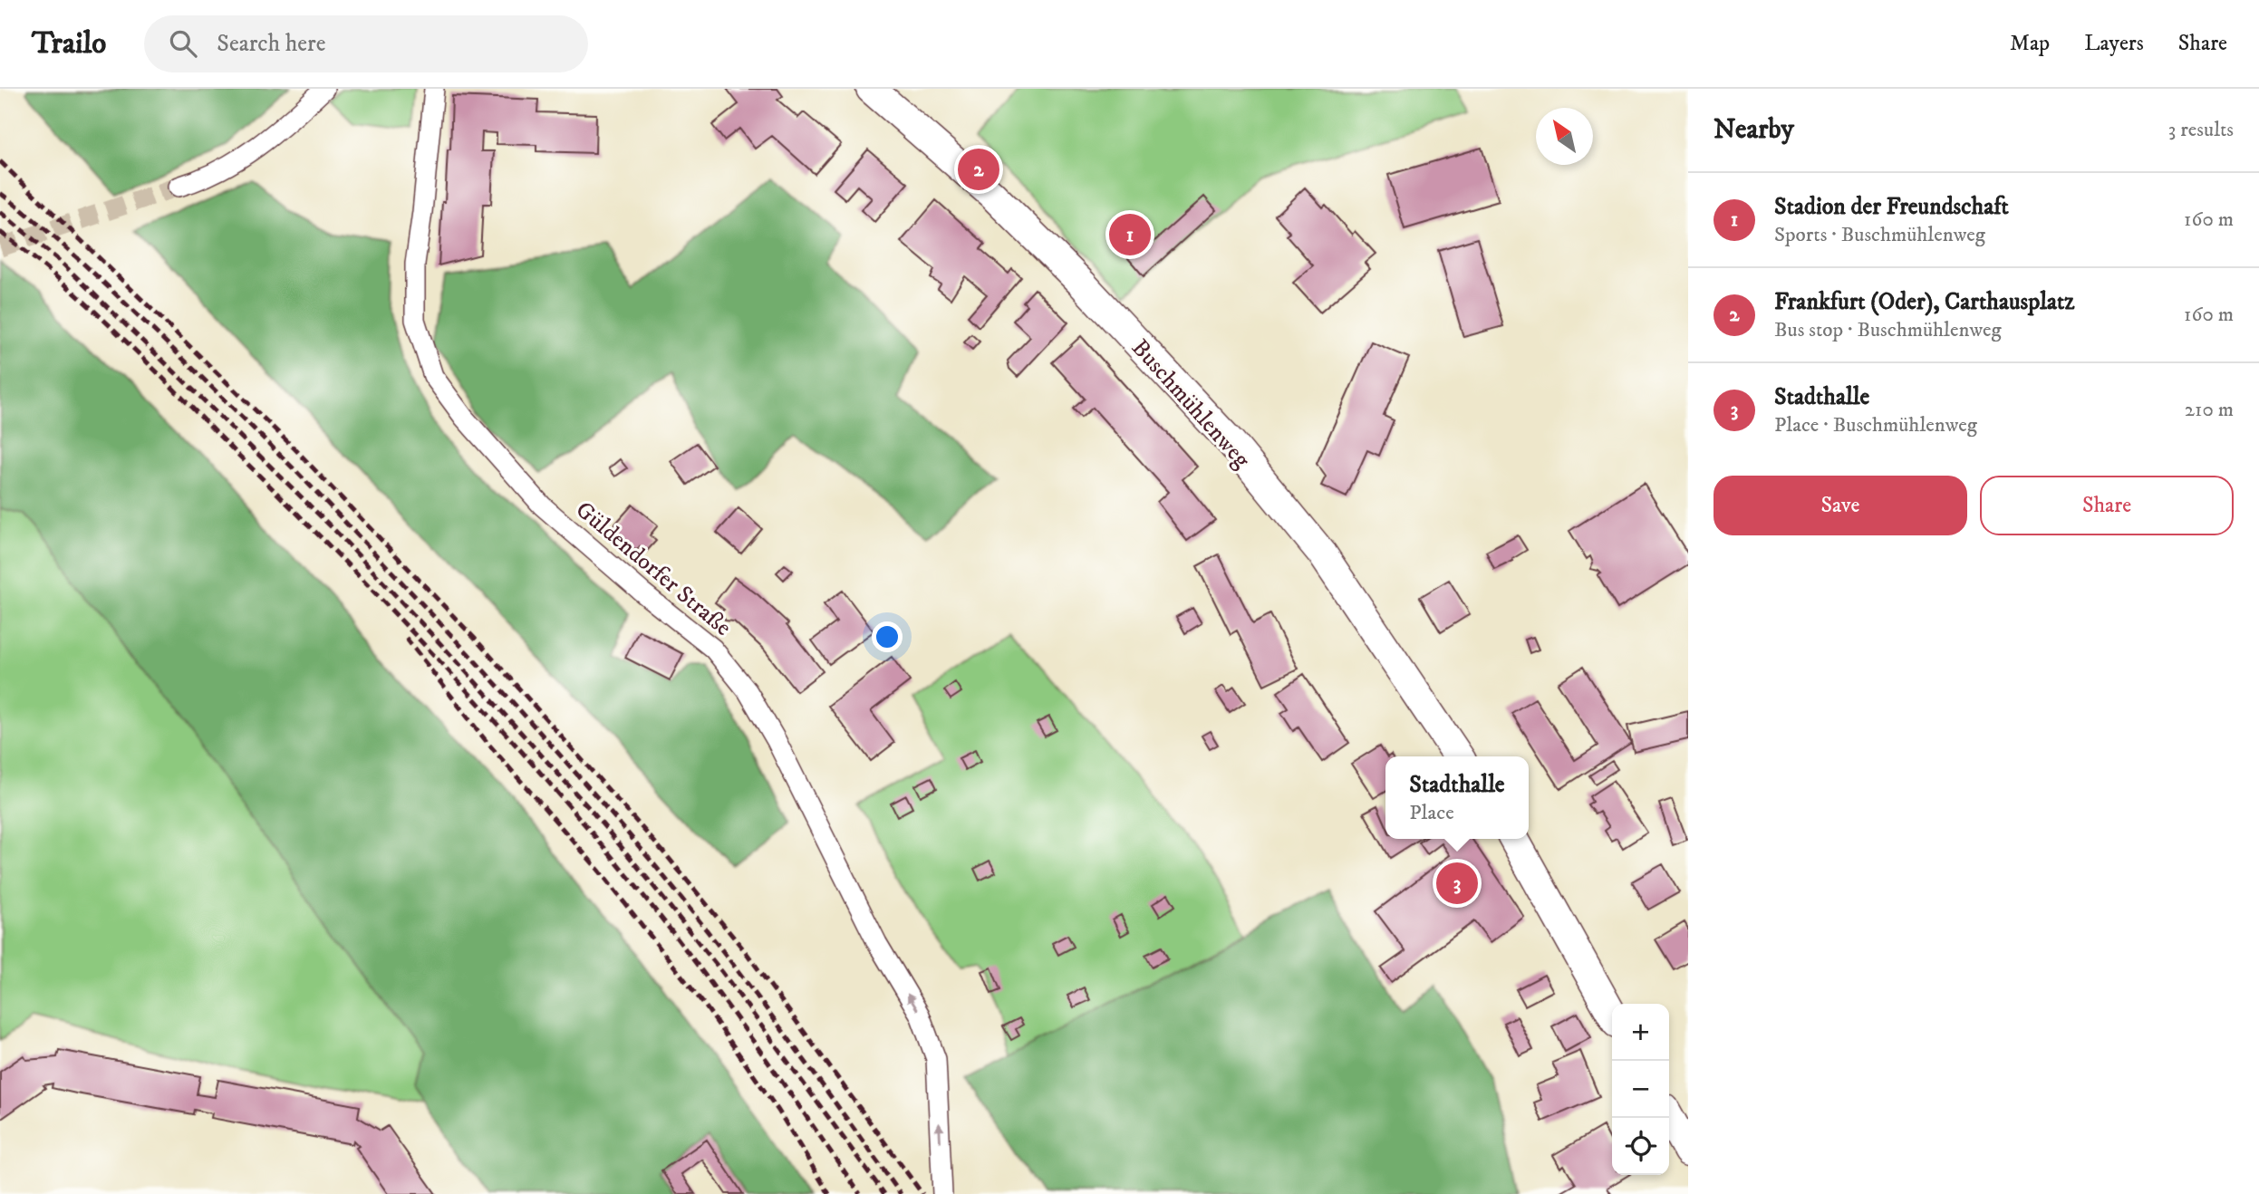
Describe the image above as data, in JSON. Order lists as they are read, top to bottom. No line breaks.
{"streets":{"street":["Buschmühlenweg","Güldendorfer Straße"]},"one_way":["Güldendorfer Straße"],"north":"top left","page":{"header":"Trailo","search":"Search here","nav":["Map","Layers","Share"],"heading":["Nearby","3 results"],"pins":["2","1","3"],"list":[{"mark":"1","name":"Stadion der Freundschaft","note":"Sports · Buschmühlenweg","value":"160 m"},{"mark":"2","name":"Frankfurt (Oder), Carthausplatz","note":"Bus stop · Buschmühlenweg","value":"160 m"},{"mark":"3","name":"Stadthalle","note":"Place · Buschmühlenweg","value":"210 m"}],"buttons":["Save","Share"],"popup":["Stadthalle","Place"],"map_buttons":["+","−"]}}
